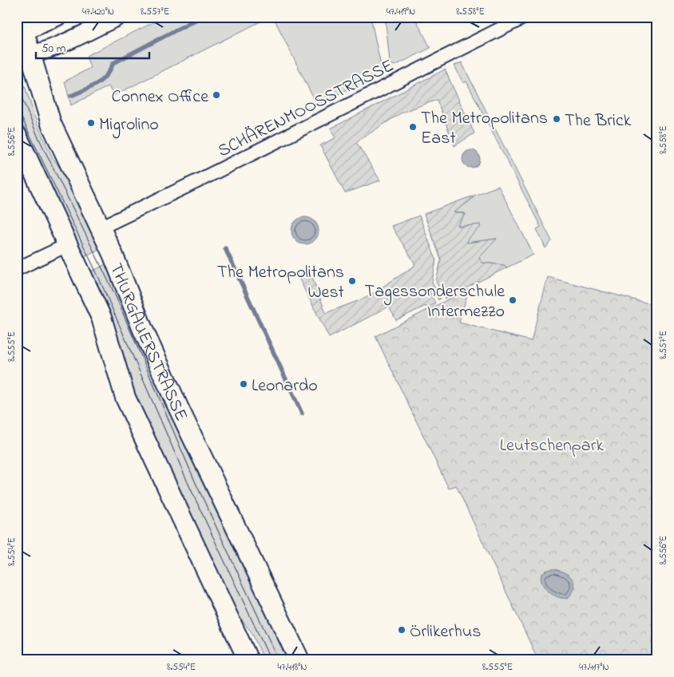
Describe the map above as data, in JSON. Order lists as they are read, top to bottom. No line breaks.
{"streets":{"main road":["THURGAUERSTRASSE"],"street":["SCHÄRENMOOSSTRASSE"]},"crossings":[["SCHÄRENMOOSSTRASSE","THURGAUERSTRASSE"]],"parks":["Leutschenpark"],"places":["Connex Office","The Brick","Migrolino","The Metropolitans East","The Metropolitans West","Tagessonderschule Intermezzo","Leonardo","Örlikerhus"],"scale_bar":"50 m","coordinates":["47.420°N","8.557°E","47.419°N","8.558°E","8.556°E","8.555°E","8.554°E","47.418°N","47.417°N"]}
